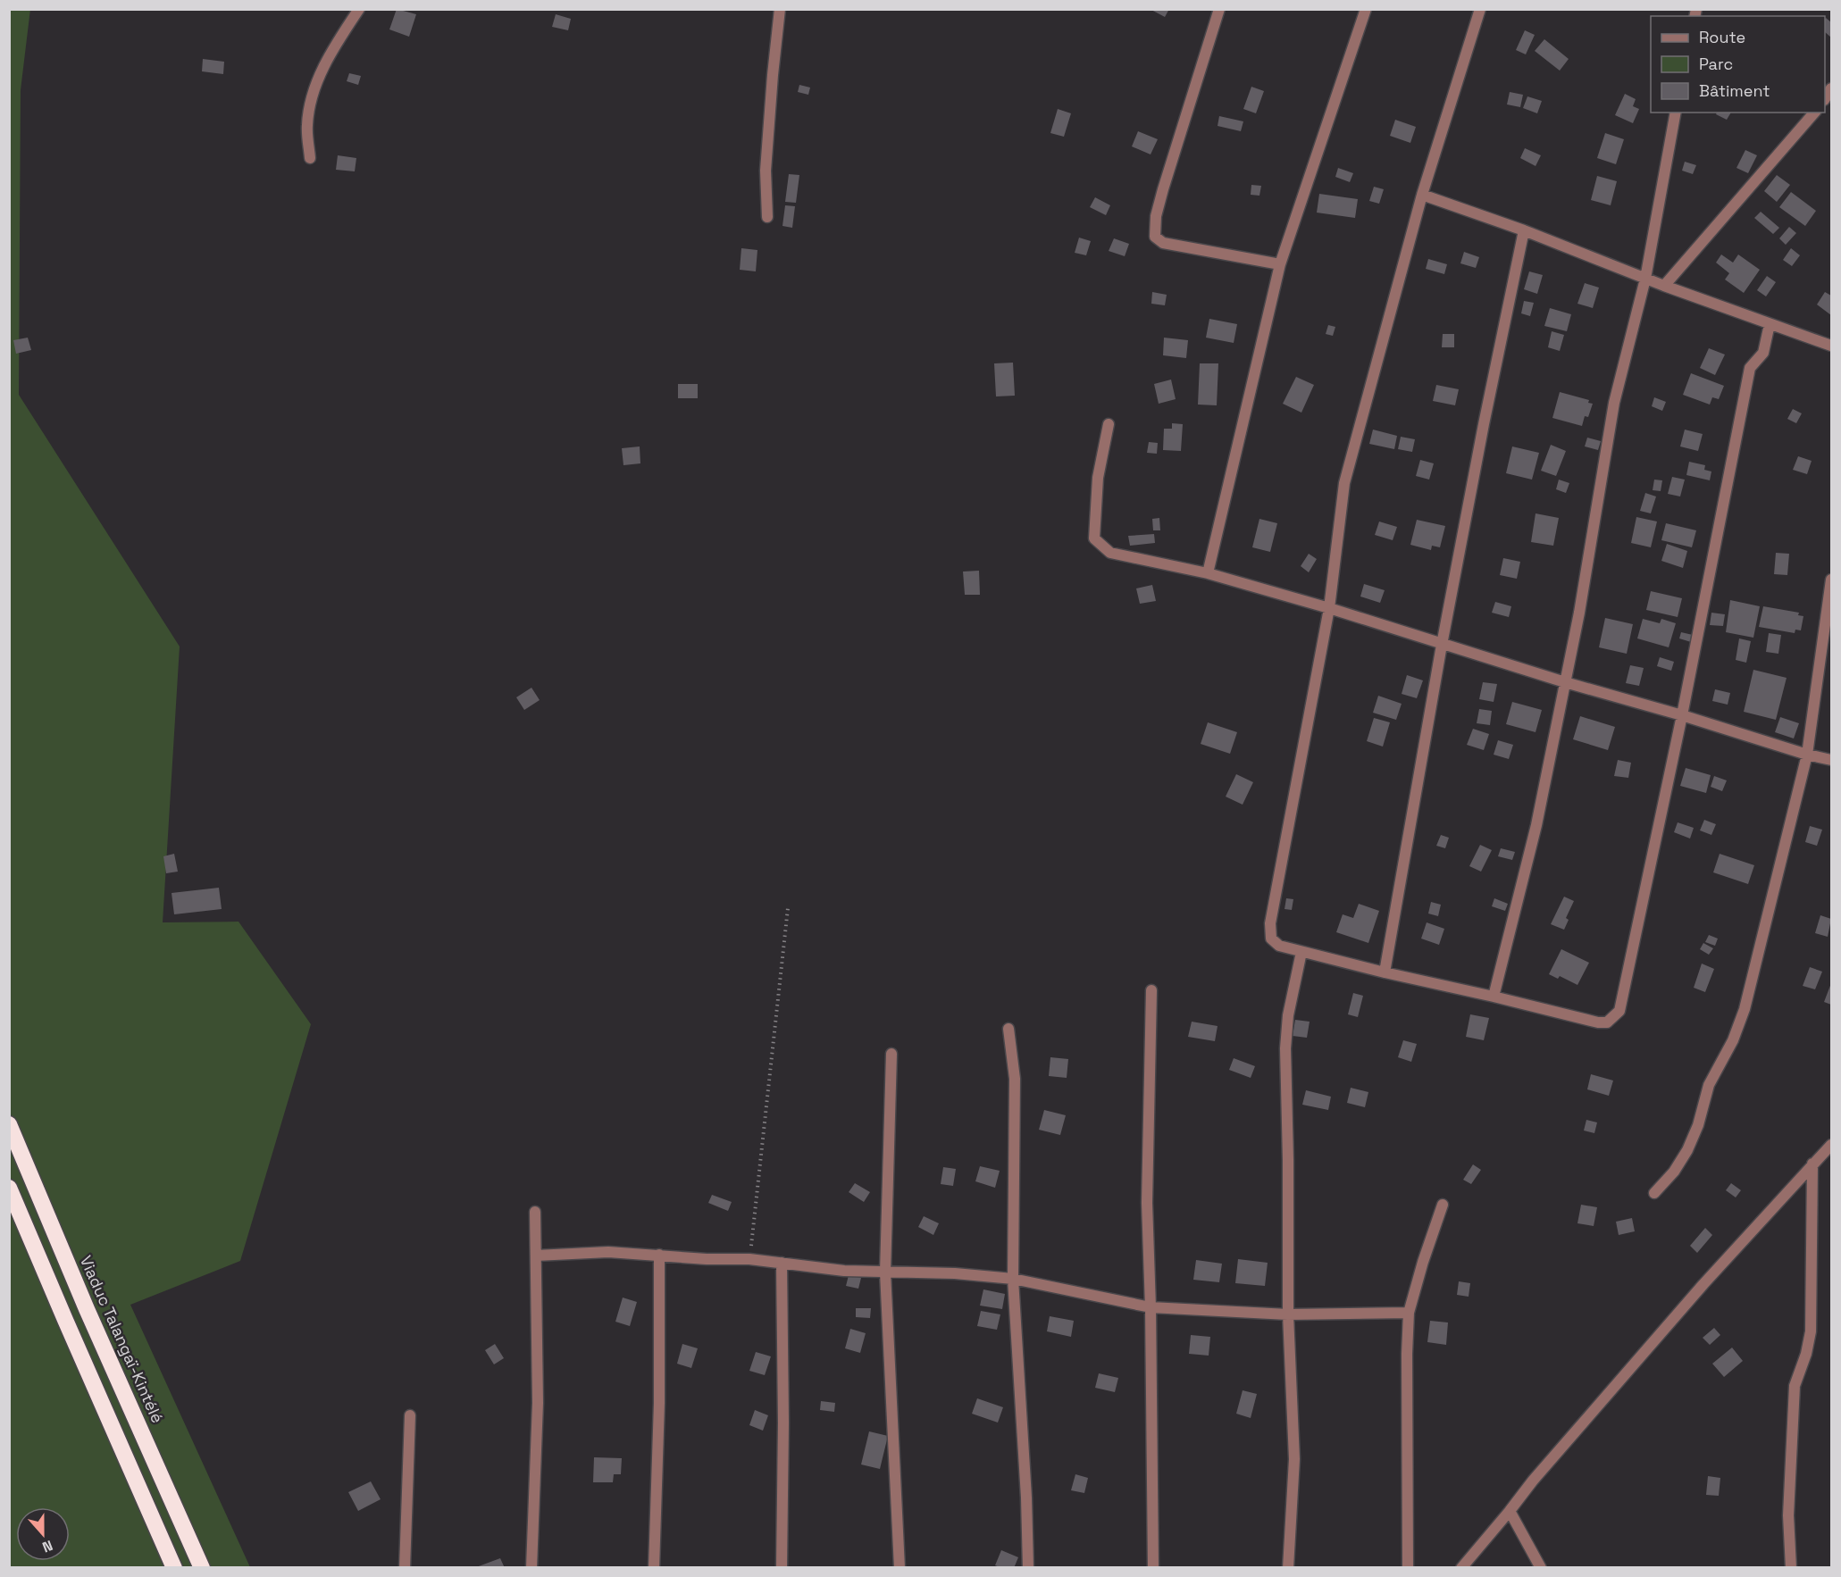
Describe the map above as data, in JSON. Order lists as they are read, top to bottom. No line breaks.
{"streets":{"highway":["Viaduc Talangaï-Kintélé"]},"legend":["Route","Parc","Bâtiment"],"north":"bottom"}
